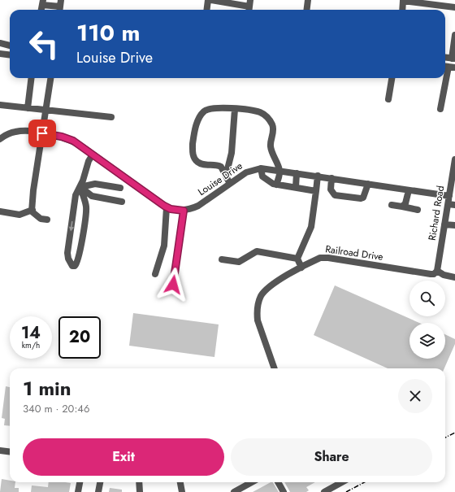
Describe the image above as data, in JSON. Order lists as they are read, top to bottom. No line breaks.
{"streets":{"street":["Louise Drive","Richard Road","Railroad Drive"]},"crossings":[["Louise Drive","Richard Road"],["Richard Road","Railroad Drive"]],"page":{"turn":["110 m","Louise Drive"],"speed":"14 km/h","limit":"20","heading":["1 min","340 m · 20:46"],"buttons":["Exit","Share"]}}
